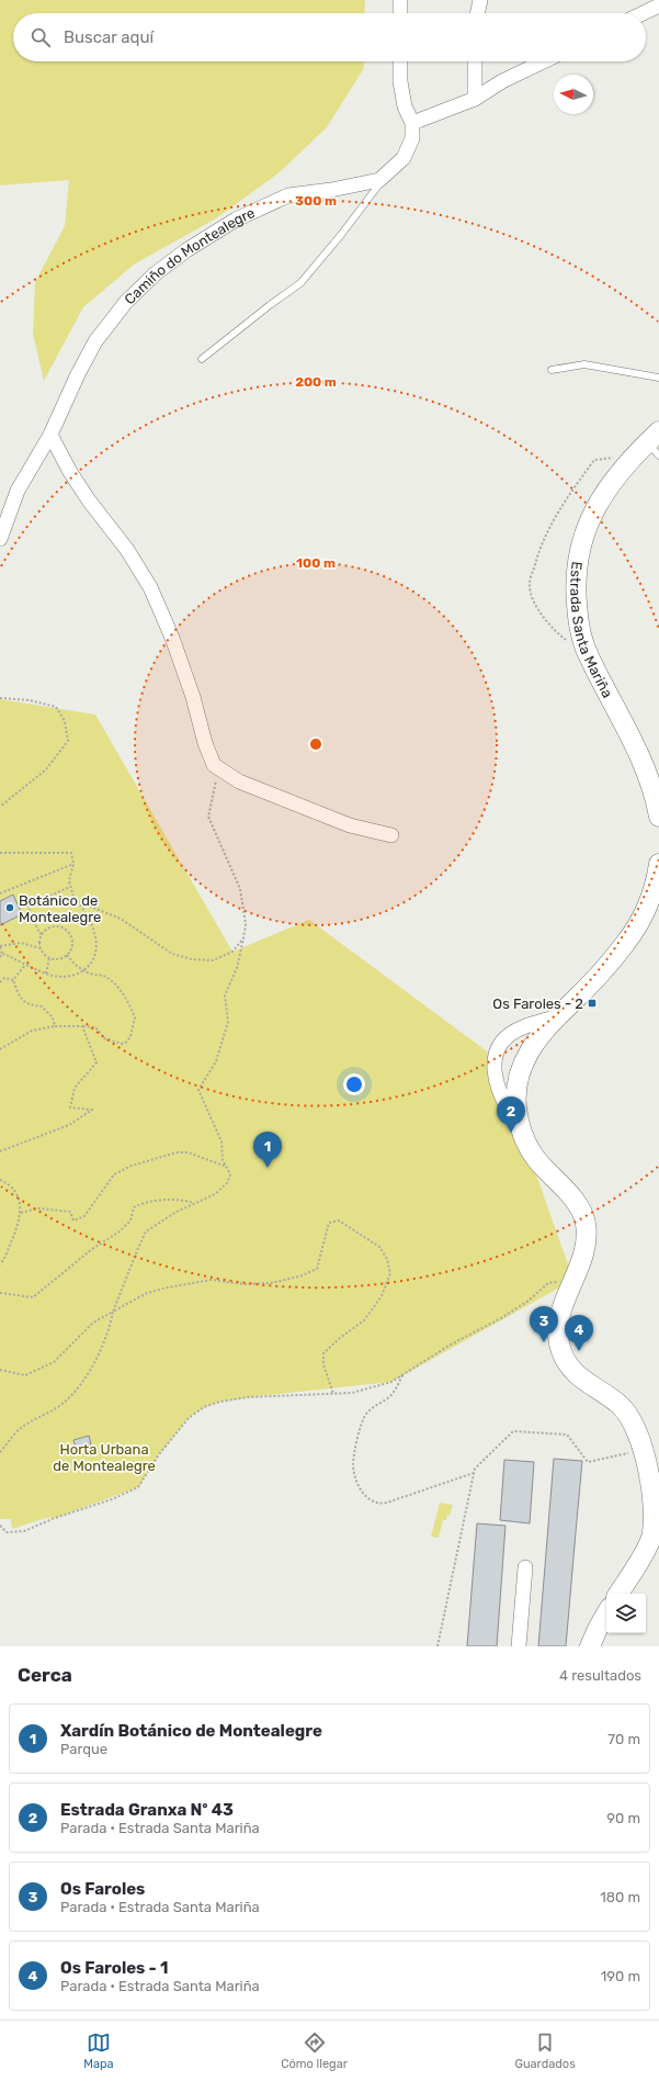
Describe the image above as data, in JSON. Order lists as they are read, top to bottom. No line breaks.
{"streets":{"main road":["Estrada Santa Mariña"],"street":["Camiño do Montealegre"]},"parks":["Horta Urbana de Montealegre"],"places":{"other":["Botánico de Montealegre"],"transit":["Os Faroles - 2"]},"north":"left","page":{"search":"Buscar aquí","pins":["2","1","3","4"],"heading":["Cerca","4 resultados"],"list":[{"mark":"1","name":"Xardín Botánico de Montealegre","note":"Parque","value":"70 m"},{"mark":"2","name":"Estrada Granxa Nº 43","note":"Parada · Estrada Santa Mariña","value":"90 m"},{"mark":"3","name":"Os Faroles","note":"Parada · Estrada Santa Mariña","value":"180 m"},{"mark":"4","name":"Os Faroles - 1","note":"Parada · Estrada Santa Mariña","value":"190 m"}],"nav":["Mapa","Cómo llegar","Guardados"]},"rings":["300 m","200 m","100 m"]}
